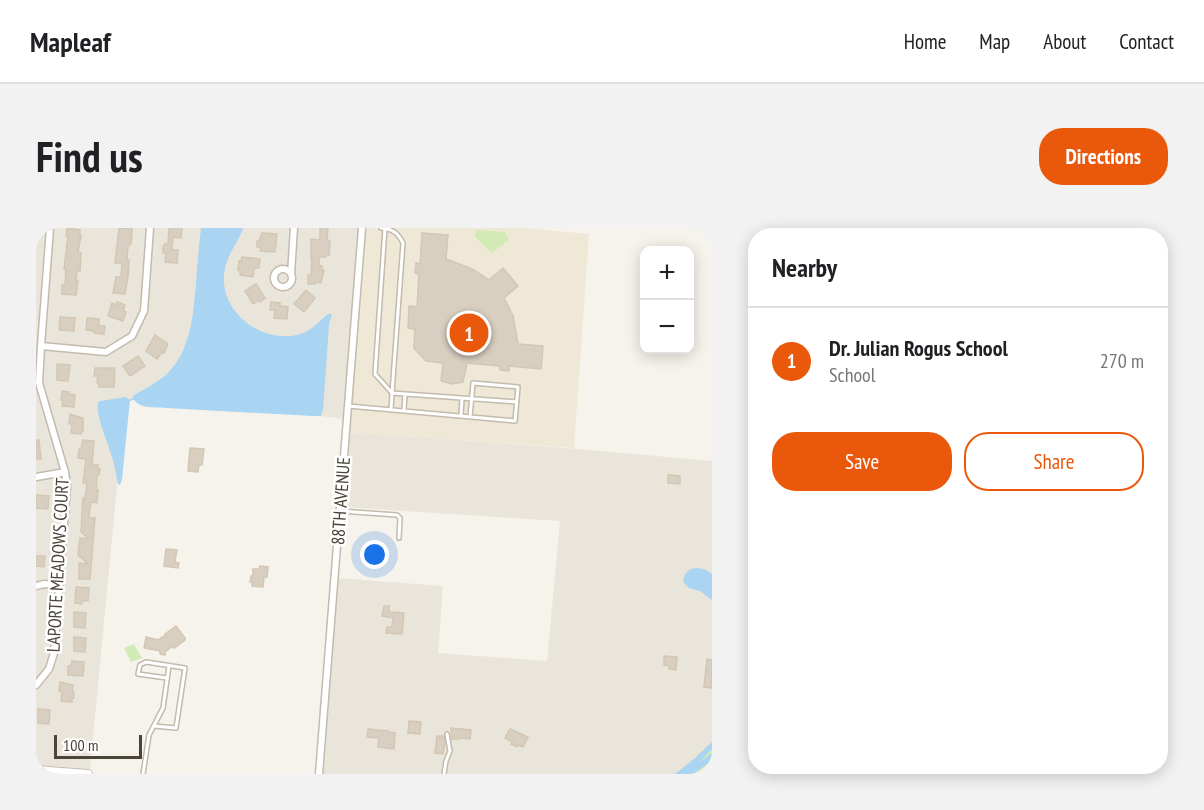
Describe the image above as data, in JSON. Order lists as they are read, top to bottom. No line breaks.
{"streets":{"street":["88TH AVENUE","LAPORTE MEADOWS COURT"]},"scale_bar":"100 m","page":{"header":"Mapleaf","nav":["Home","Map","About","Contact"],"buttons":["Directions",["Save","Share"]],"title":"Find us","heading":"Nearby","map_buttons":["+","−"],"list":[{"mark":"1","name":"Dr. Julian Rogus School","note":"School","value":"270 m"}],"pins":"1","scale":"100 m"}}
